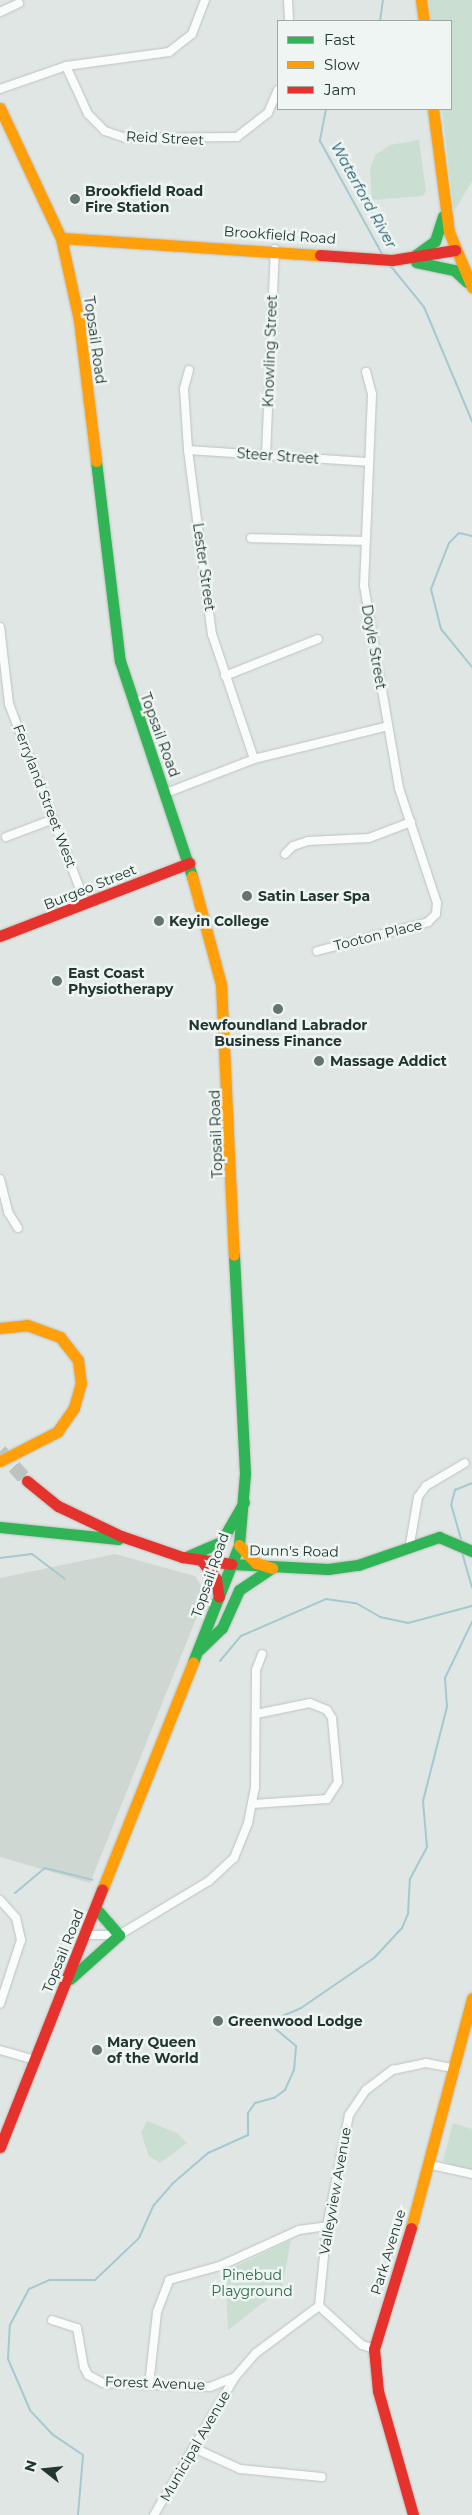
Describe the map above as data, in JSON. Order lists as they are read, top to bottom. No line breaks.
{"streets":{"main road":["Brookfield Road","Topsail Road","Burgeo Street","Dunn's Road","Park Avenue"],"street":["Reid Street","Knowling Street","Steer Street","Lester Street","Doyle Street","Ferryland Street West","Tooton Place","Valleyview Avenue","Forest Avenue","Municipal Avenue"]},"crossings":[["Brookfield Road","Topsail Road"],["Brookfield Road","Knowling Street"],["Topsail Road","Burgeo Street"],["Topsail Road","Dunn's Road"],["Knowling Street","Steer Street"],["Steer Street","Lester Street"],["Steer Street","Doyle Street"],["Doyle Street","Tooton Place"],["Ferryland Street West","Burgeo Street"],["Valleyview Avenue","Park Avenue"],["Valleyview Avenue","Forest Avenue"],["Forest Avenue","Municipal Avenue"]],"water":["Waterford River"],"parks":["Pinebud Playground"],"places":["Brookfield Road Fire Station","Satin Laser Spa","Keyin College","East Coast Physiotherapy","Newfoundland Labrador Business Finance","Massage Addict","Greenwood Lodge","Mary Queen of the World"],"legend":["Fast","Slow","Jam"],"north":"left"}
